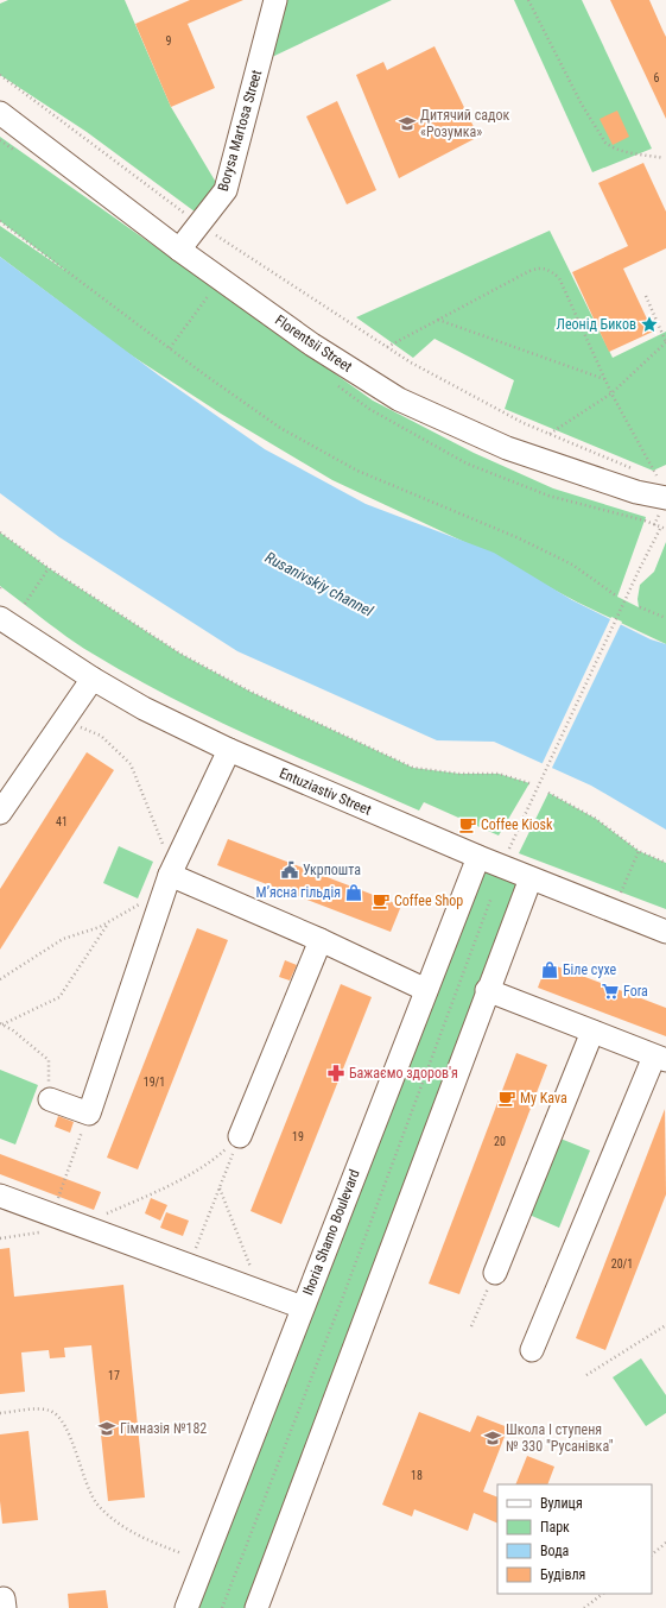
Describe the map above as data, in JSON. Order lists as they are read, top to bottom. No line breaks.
{"streets":{"street":["Borysa Martosa Street","Florentsii Street","Entuziastiv Street","Ihoria Shamo Boulevard"]},"crossings":[["Borysa Martosa Street","Florentsii Street"],["Entuziastiv Street","Ihoria Shamo Boulevard"]],"water":["Rusanivskiy channel"],"places":{"school or university":["Дитячий садок «Розумка»","Гімназія №182","Школа І ступеня № 330 \"Русанівка\""],"place":["Леонід Биков"],"cafe":["Coffee Kiosk","Coffee Shop","My Kava"],"public building":["Укрпошта"],"shop":["М’ясна гільдія","Біле сухе"],"supermarket":["Fora"],"pharmacy":["Бажаємо здоров'я"]},"house_numbers":["9","6","41","19/1","19","20","20/1","17","18"],"legend":["Вулиця","Парк","Вода","Будівля"]}
